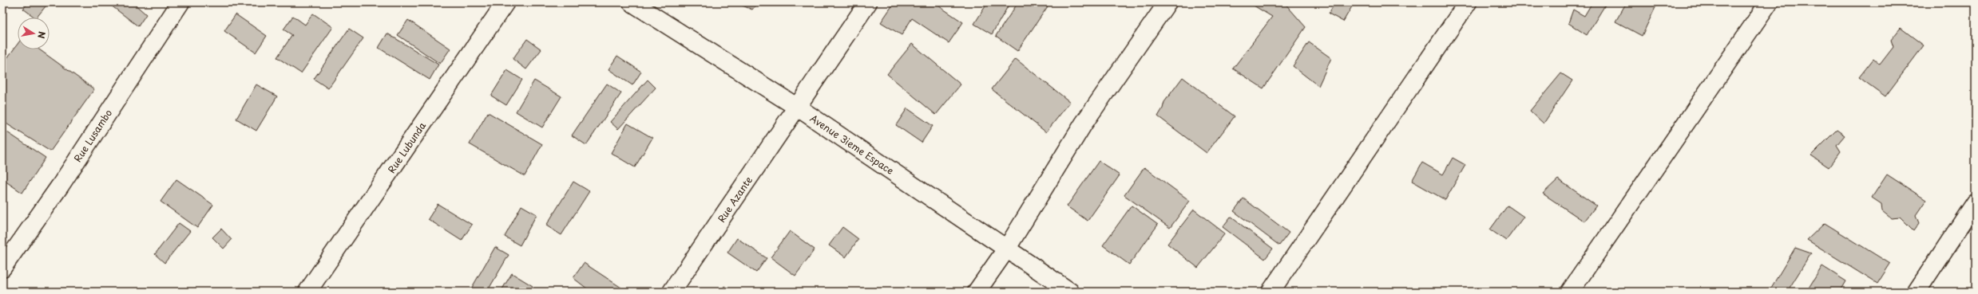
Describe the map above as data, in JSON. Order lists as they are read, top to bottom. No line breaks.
{"streets":{"street":["Rue Lusambo","Avenue 3ieme Espace","Rue Lubunda","Rue Azante"]},"crossings":[["Avenue 3ieme Espace","Rue Azante"]],"north":"right"}
